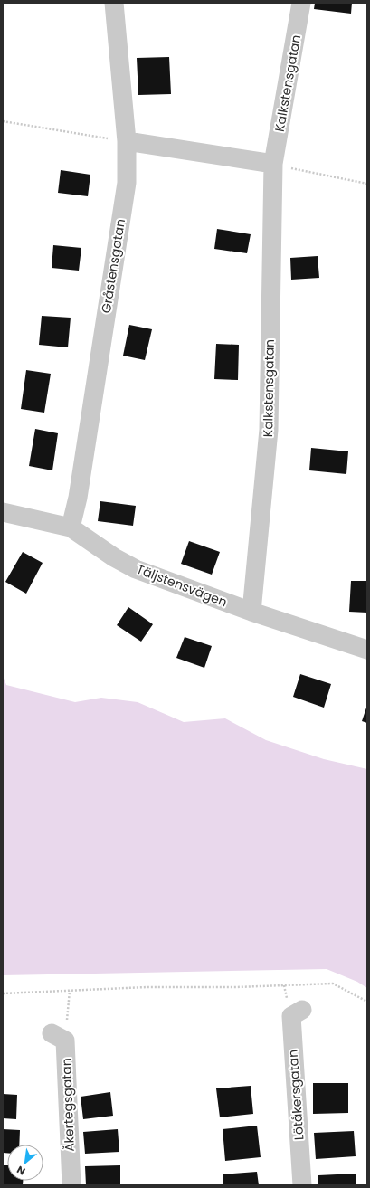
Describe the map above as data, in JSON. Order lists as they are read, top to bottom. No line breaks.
{"streets":{"street":["Kalkstensgatan","Gråstensgatan","Täljstensvägen","Lötåkersgatan","Åkertegsgatan"]},"crossings":[["Kalkstensgatan","Täljstensvägen"],["Gråstensgatan","Täljstensvägen"]],"north":"bottom left"}
